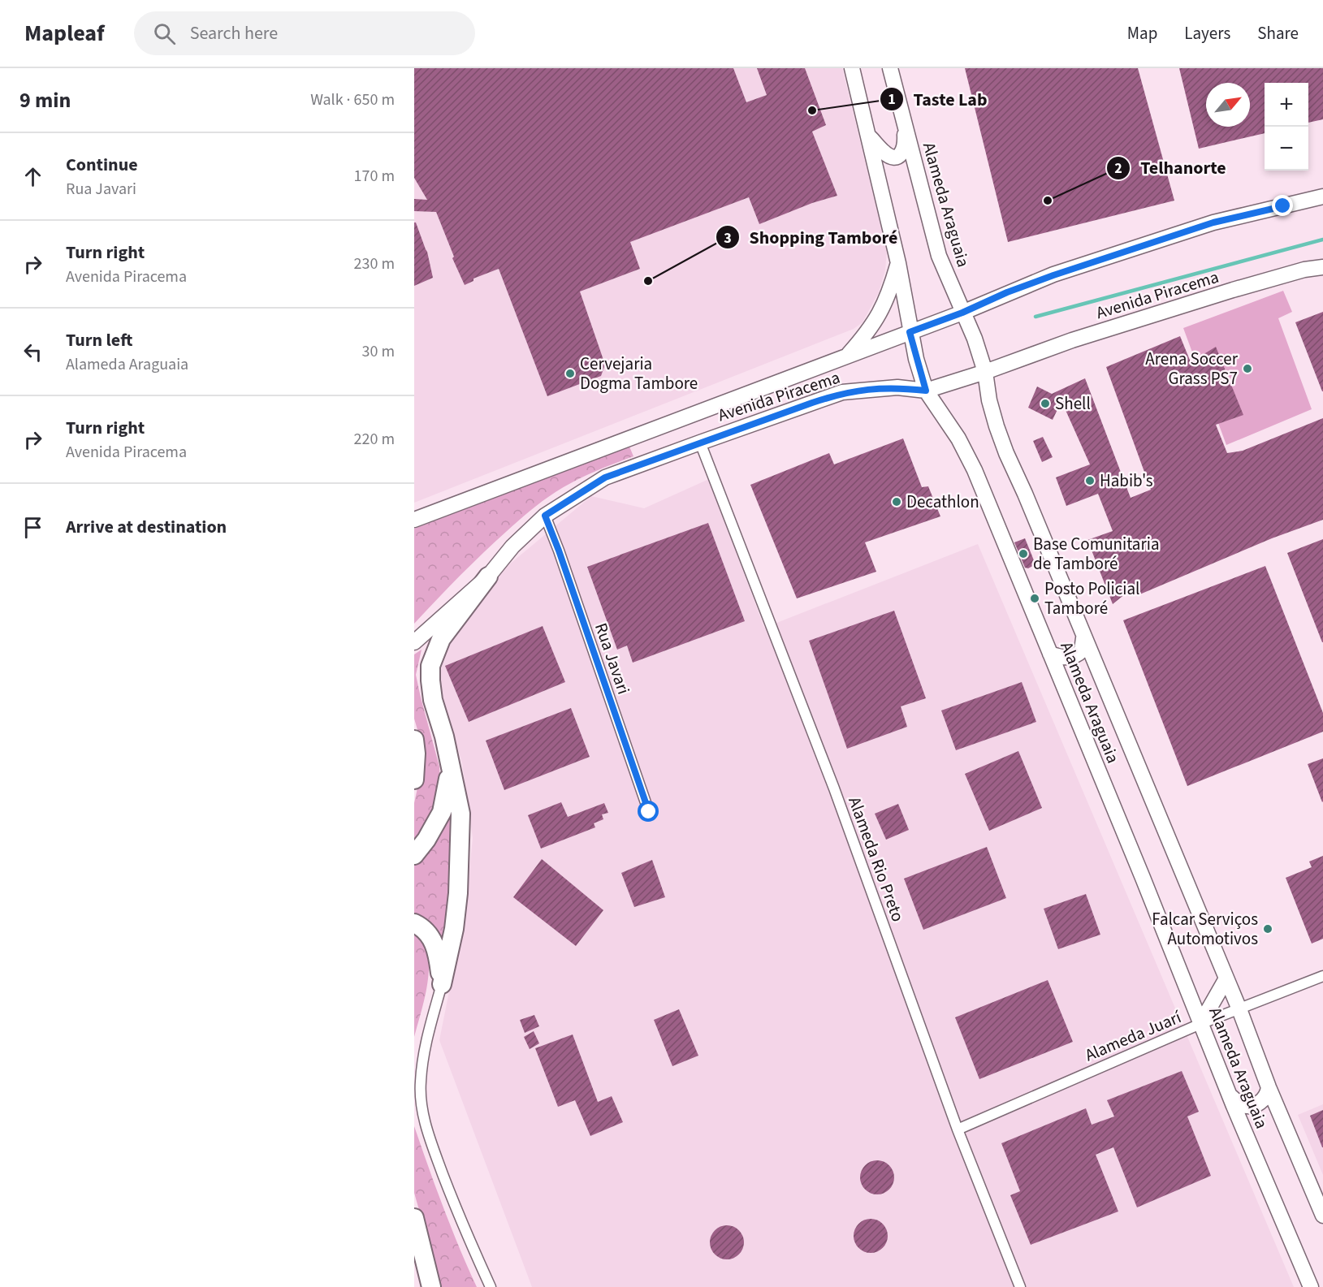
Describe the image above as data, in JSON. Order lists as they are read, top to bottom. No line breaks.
{"streets":{"main road":["Alameda Araguaia","Avenida Piracema"],"street":["Rua Javari","Alameda Rio Preto","Alameda Juarí"]},"crossings":[["Alameda Araguaia","Avenida Piracema"],["Alameda Araguaia","Alameda Juarí"],["Avenida Piracema","Rua Javari"],["Avenida Piracema","Alameda Rio Preto"],["Alameda Rio Preto","Alameda Juarí"]],"places":["Taste Lab","Telhanorte","Shopping Tamboré","Arena Soccer Grass PS7","Cervejaria Dogma Tambore","Shell","Habib's","Decathlon","Base Comunitaria de Tamboré","Posto Policial Tamboré","Falcar Serviços Automotivos"],"north":"top right","page":{"header":"Mapleaf","search":"Search here","nav":["Map","Layers","Share"],"heading":["9 min","Walk · 650 m"],"map_buttons":["+","−"],"list":[["Continue","Rua Javari","170 m"],["Turn right","Avenida Piracema","230 m"],["Turn left","Alameda Araguaia","30 m"],["Turn right","Avenida Piracema","220 m"],"Arrive at destination"]}}
